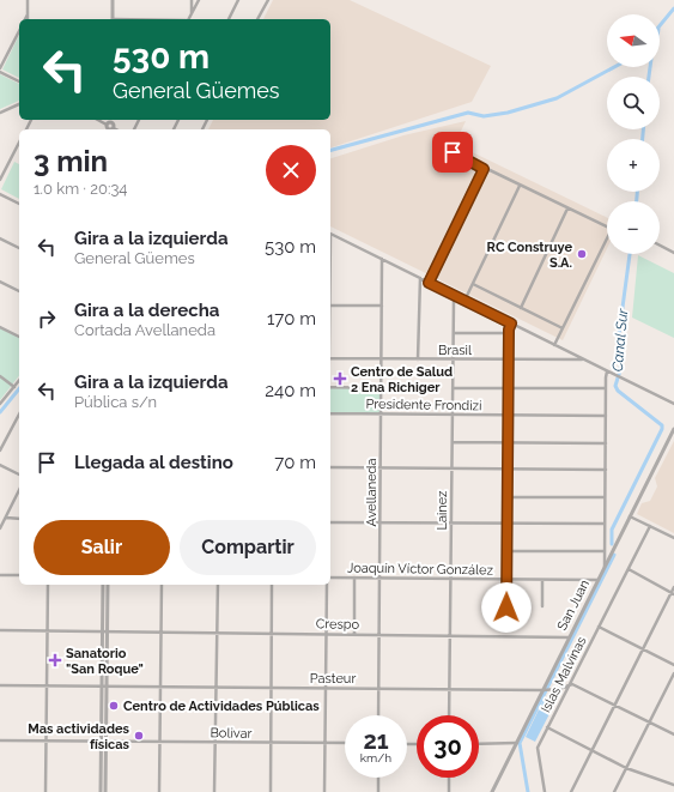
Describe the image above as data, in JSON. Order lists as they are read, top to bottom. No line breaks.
{"streets":{"street":["Brasil","Presidente Frondizi","Avellaneda","Lainez","Joaquín Víctor González","San Juan","Crespo","Islas Malvinas","Pasteur","Bolivar"]},"crossings":[["Brasil","Avellaneda"],["Brasil","Lainez"],["Presidente Frondizi","Avellaneda"],["Presidente Frondizi","Lainez"],["Avellaneda","Joaquín Víctor González"],["Avellaneda","Crespo"],["Avellaneda","Pasteur"],["Lainez","Joaquín Víctor González"],["Lainez","Crespo"],["Lainez","Pasteur"],["Joaquín Víctor González","San Juan"],["San Juan","Crespo"],["San Juan","Pasteur"],["Islas Malvinas","Pasteur"]],"water":["Canal Sur"],"places":{"other":["RC Construye S.A.","Centro de Actividades Públicas","Mas actividades físicas"],"health":["Centro de Salud 2 Ena Richiger","Sanatorio \"San Roque\""]},"north":"left","page":{"map_buttons":["+","−"],"turn":["530 m","General Güemes"],"heading":["3 min","1.0 km · 20:34"],"list":[{"name":"Gira a la izquierda","note":"General Güemes","value":"530 m"},{"name":"Gira a la derecha","note":"Cortada Avellaneda","value":"170 m"},{"name":"Gira a la izquierda","note":"Pública s/n","value":"240 m"},{"name":"Llegada al destino","value":"70 m"}],"buttons":["Salir","Compartir"],"speed":"21 km/h","limit":"30"}}
